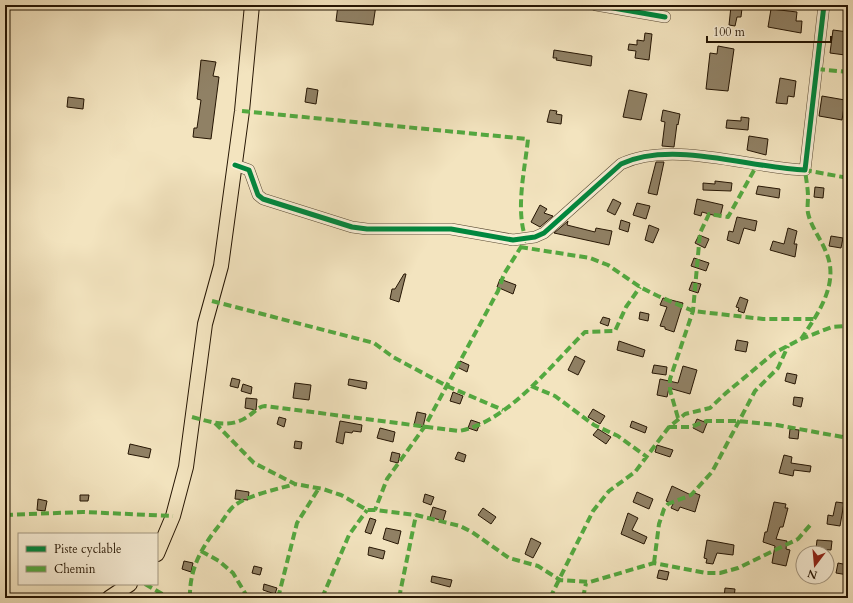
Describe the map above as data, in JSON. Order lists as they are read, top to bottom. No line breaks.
{"legend":["Piste cyclable","Chemin"],"scale_bar":"100 m","north":"bottom"}
